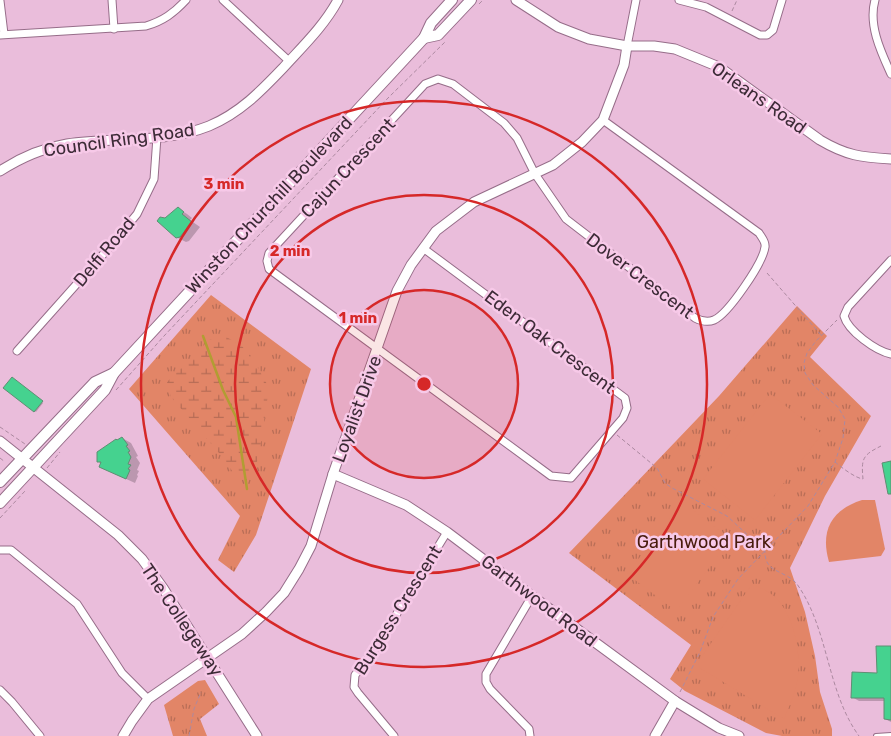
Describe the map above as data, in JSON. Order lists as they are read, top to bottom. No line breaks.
{"streets":{"main road":["Winston Churchill Boulevard"],"street":["Orleans Road","Council Ring Road","Cajun Crescent","Delfi Road","Dover Crescent","Eden Oak Crescent","Loyalist Drive","Garthwood Road","Burgess Crescent","The Collegeway"]},"crossings":[["Orleans Road","Loyalist Drive"],["Council Ring Road","Delfi Road"],["Cajun Crescent","Dover Crescent"],["Cajun Crescent","Eden Oak Crescent"],["Cajun Crescent","Loyalist Drive"],["Winston Churchill Boulevard","The Collegeway"],["Dover Crescent","Loyalist Drive"],["Eden Oak Crescent","Loyalist Drive"],["Loyalist Drive","Garthwood Road"],["Loyalist Drive","The Collegeway"],["Garthwood Road","Burgess Crescent"]],"parks":["Garthwood Park"],"rings":["3 min","2 min","1 min"]}
